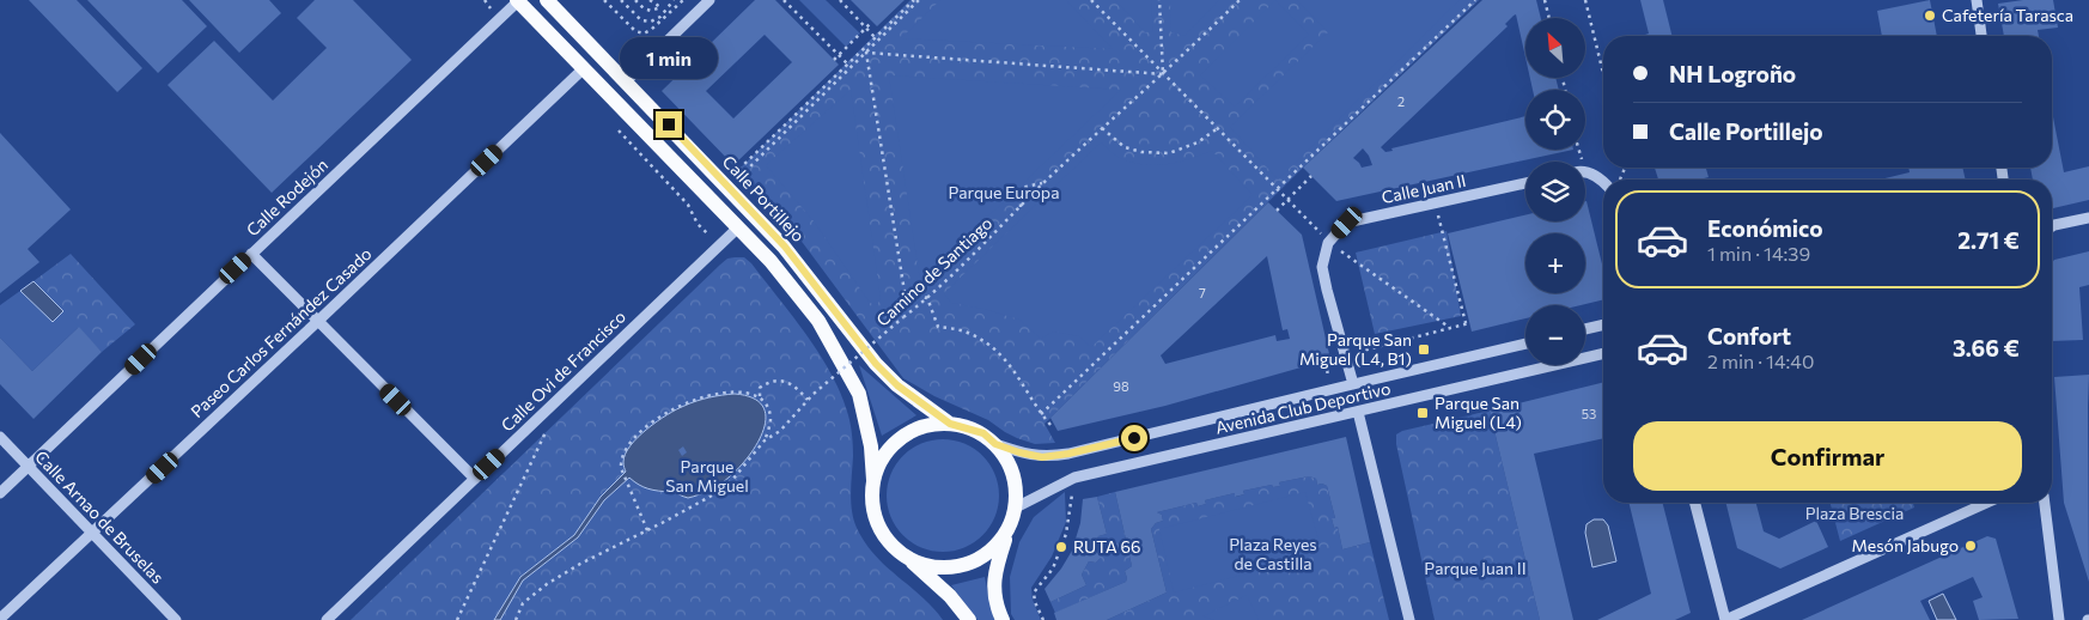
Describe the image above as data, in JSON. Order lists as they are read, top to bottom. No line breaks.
{"streets":{"main road":["Calle Portillejo"],"street":["Calle Juan II","Calle Rodejón","Paseo Carlos Fernández Casado","Calle Ovi de Francisco","Avenida Club Deportivo","Calle Arnao de Bruselas"],"path":["Camino de Santiago"]},"crossings":[["Calle Rodejón","Calle Arnao de Bruselas"],["Calle Portillejo","Avenida Club Deportivo"],["Paseo Carlos Fernández Casado","Calle Arnao de Bruselas"]],"parks":["Parque Europa","Parque San Miguel","Plaza Brescia","Plaza Reyes de Castilla","Parque Juan II"],"places":{"other":["Cafetería Tarasca","Mesón Jabugo","RUTA 66"],"transit":["Parque San Miguel (L4, B1)","Parque San Miguel (L4)"]},"house_numbers":["2","7","98","53"],"north":"top left","page":{"map_buttons":["+","−"],"banner":["NH Logroño","Calle Portillejo"],"bubble":"1 min","list":[{"name":"Económico","note":"1 min · 14:39","value":"2.71 €"},{"name":"Confort","note":"2 min · 14:40","value":"3.66 €"}],"buttons":"Confirmar"}}
